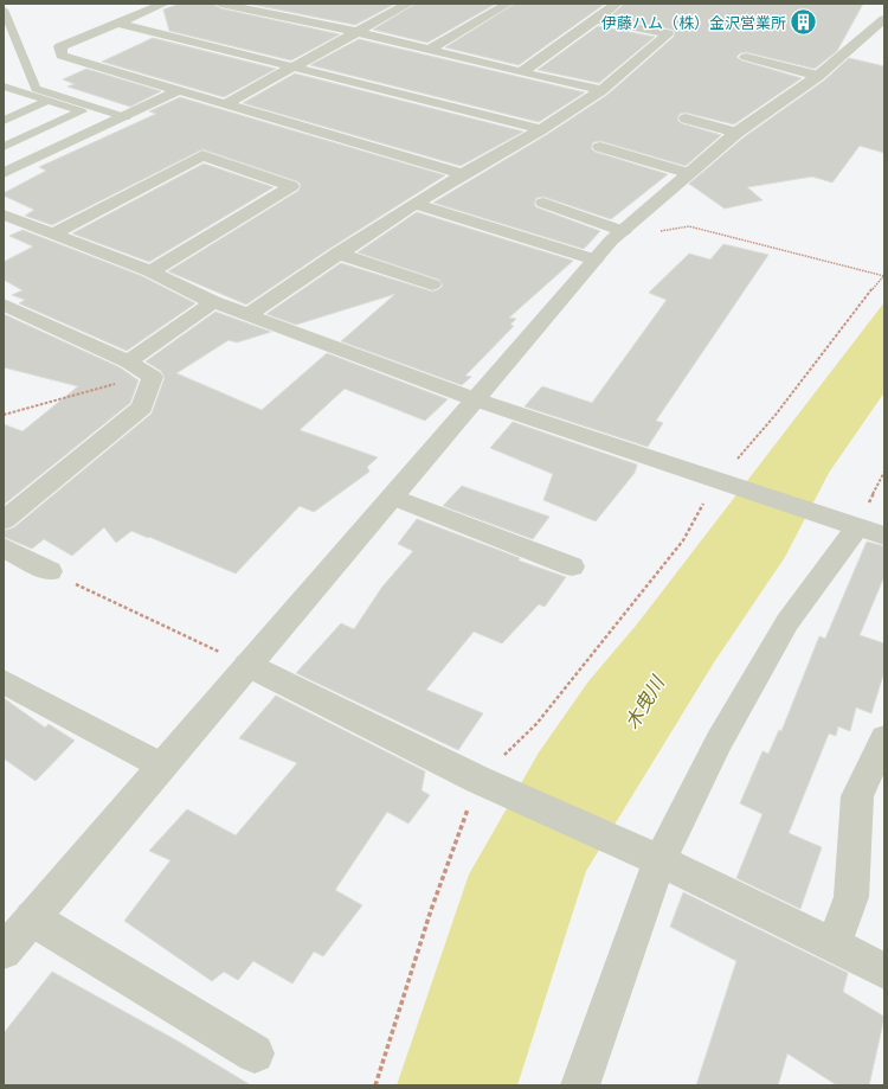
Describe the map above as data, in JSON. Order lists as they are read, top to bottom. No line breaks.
{"water":["木曳川"],"places":{"building":["伊藤ハム（株）金沢営業所"]}}
